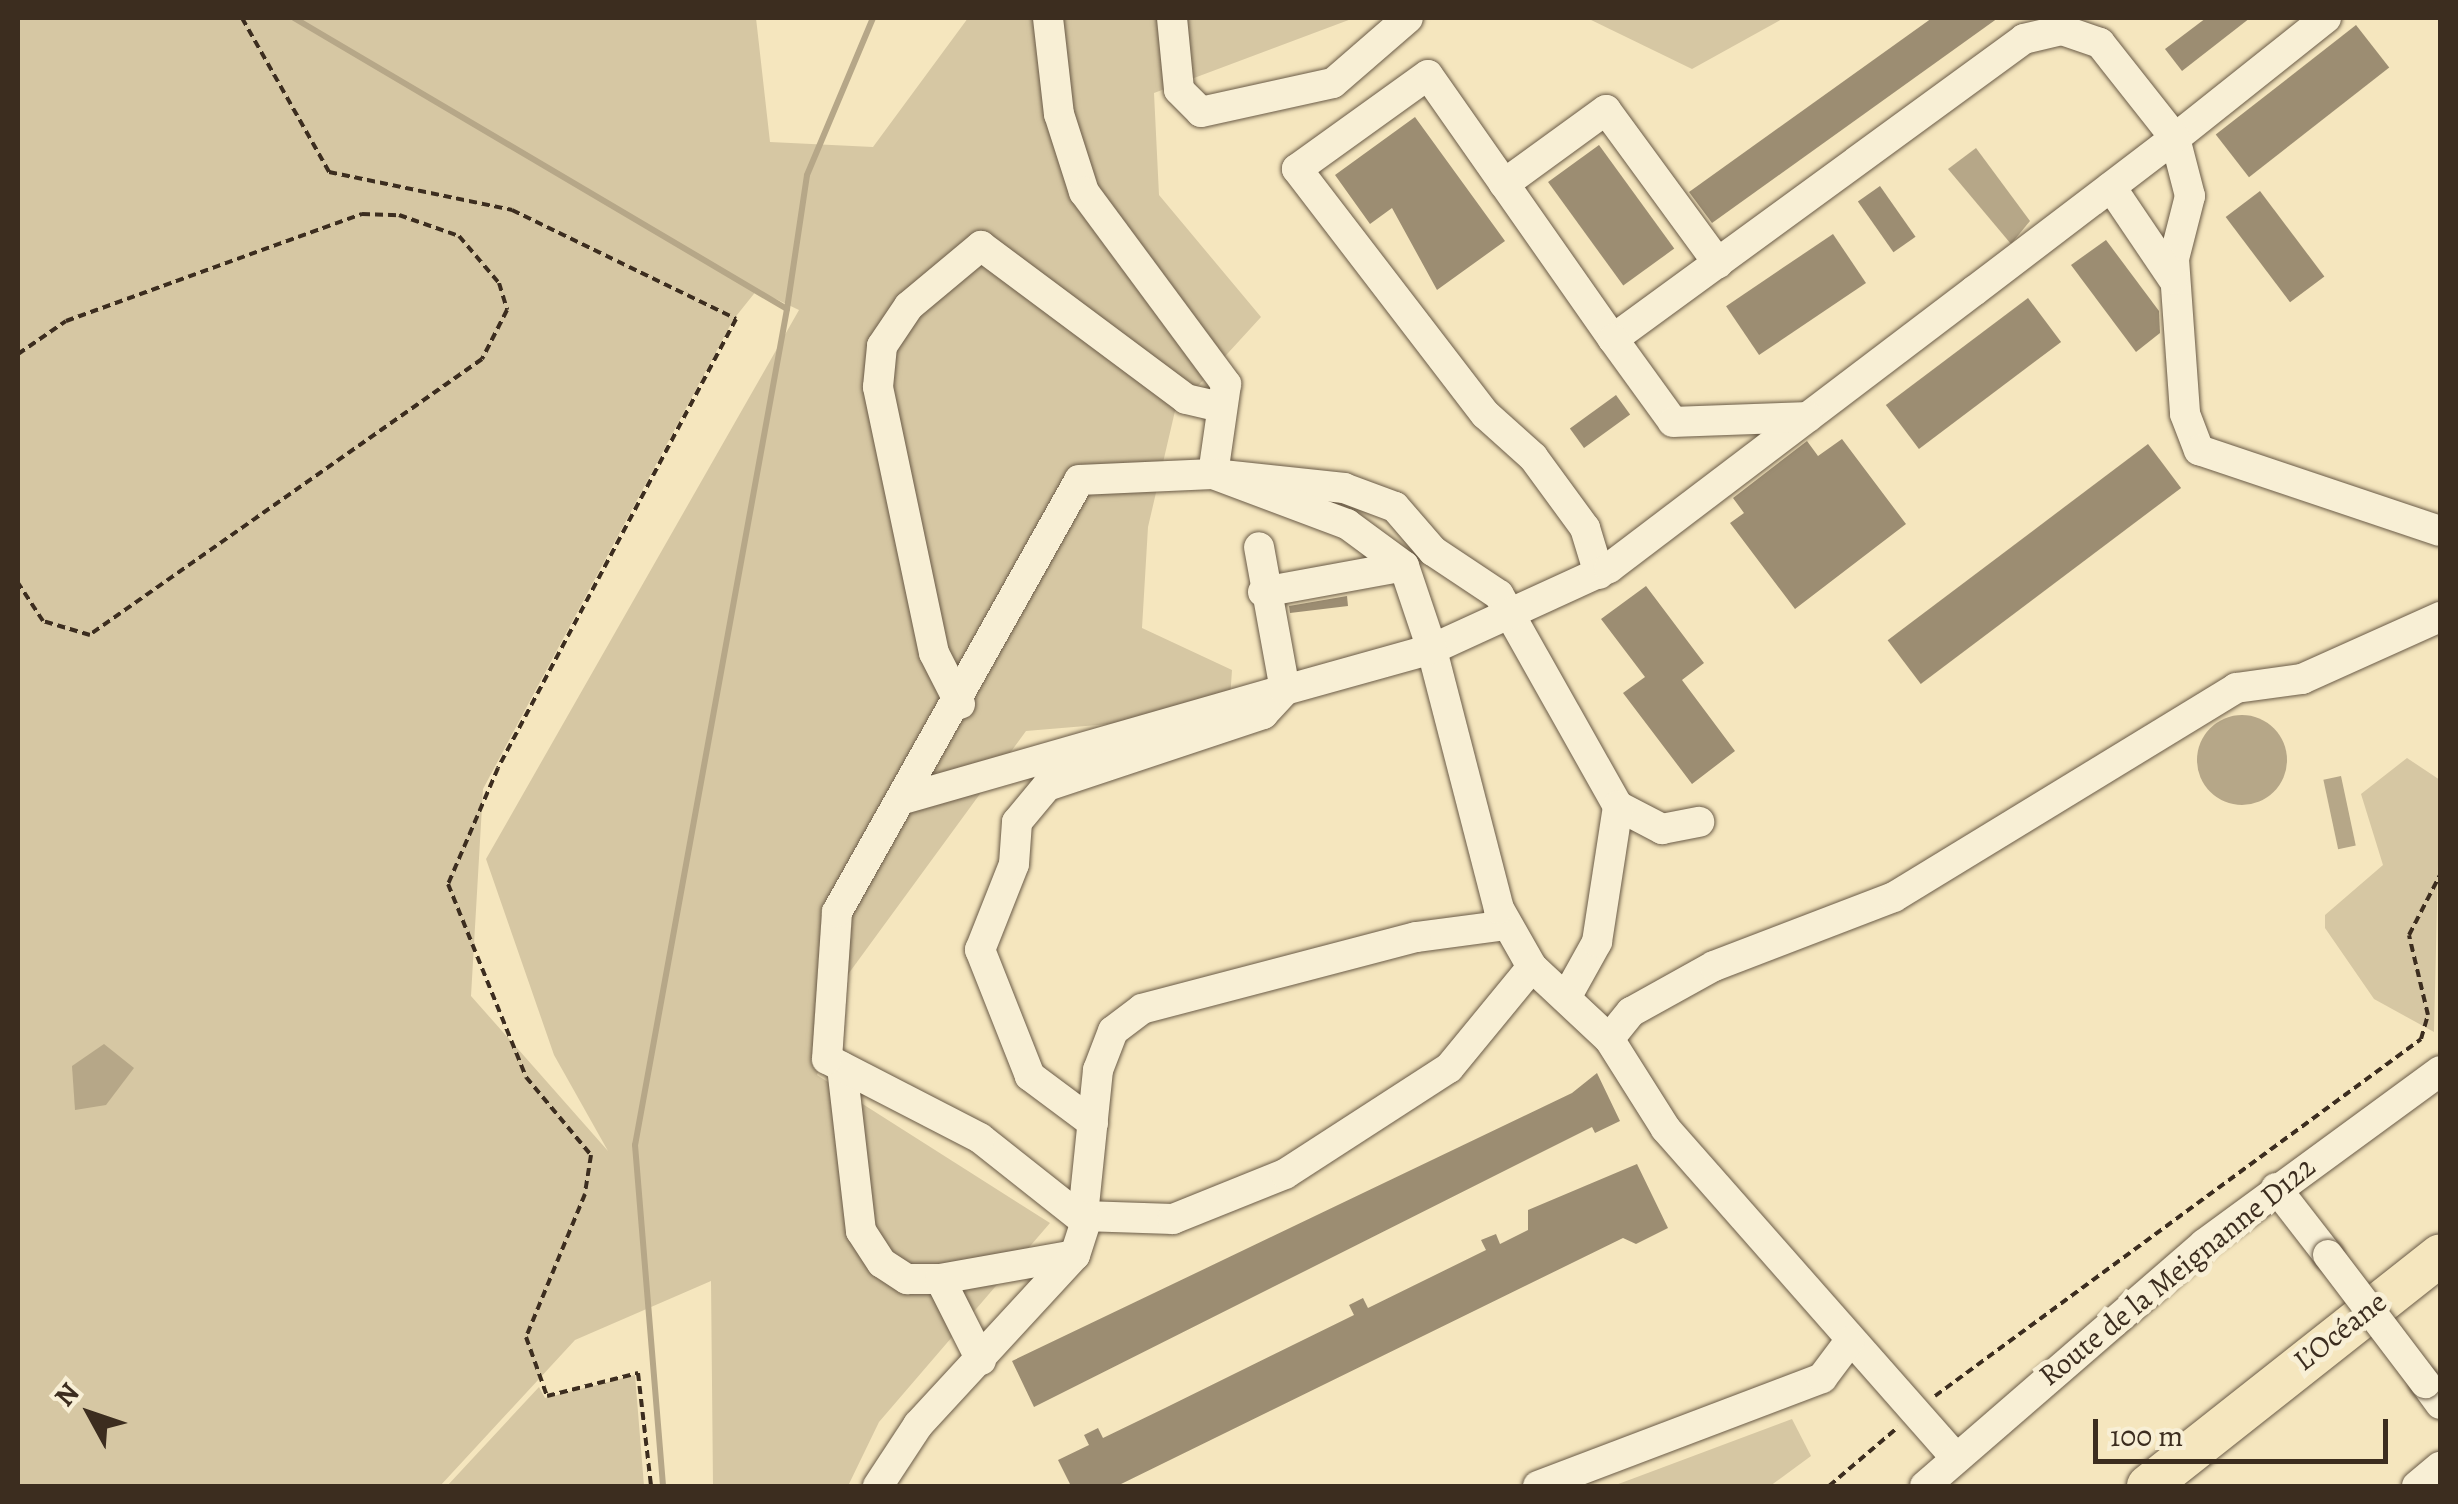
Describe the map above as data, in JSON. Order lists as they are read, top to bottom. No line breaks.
{"streets":{"highway":["L’Océane"],"street":["Route de la Meignanne D122"]},"scale_bar":"100 m","north":"top left"}
